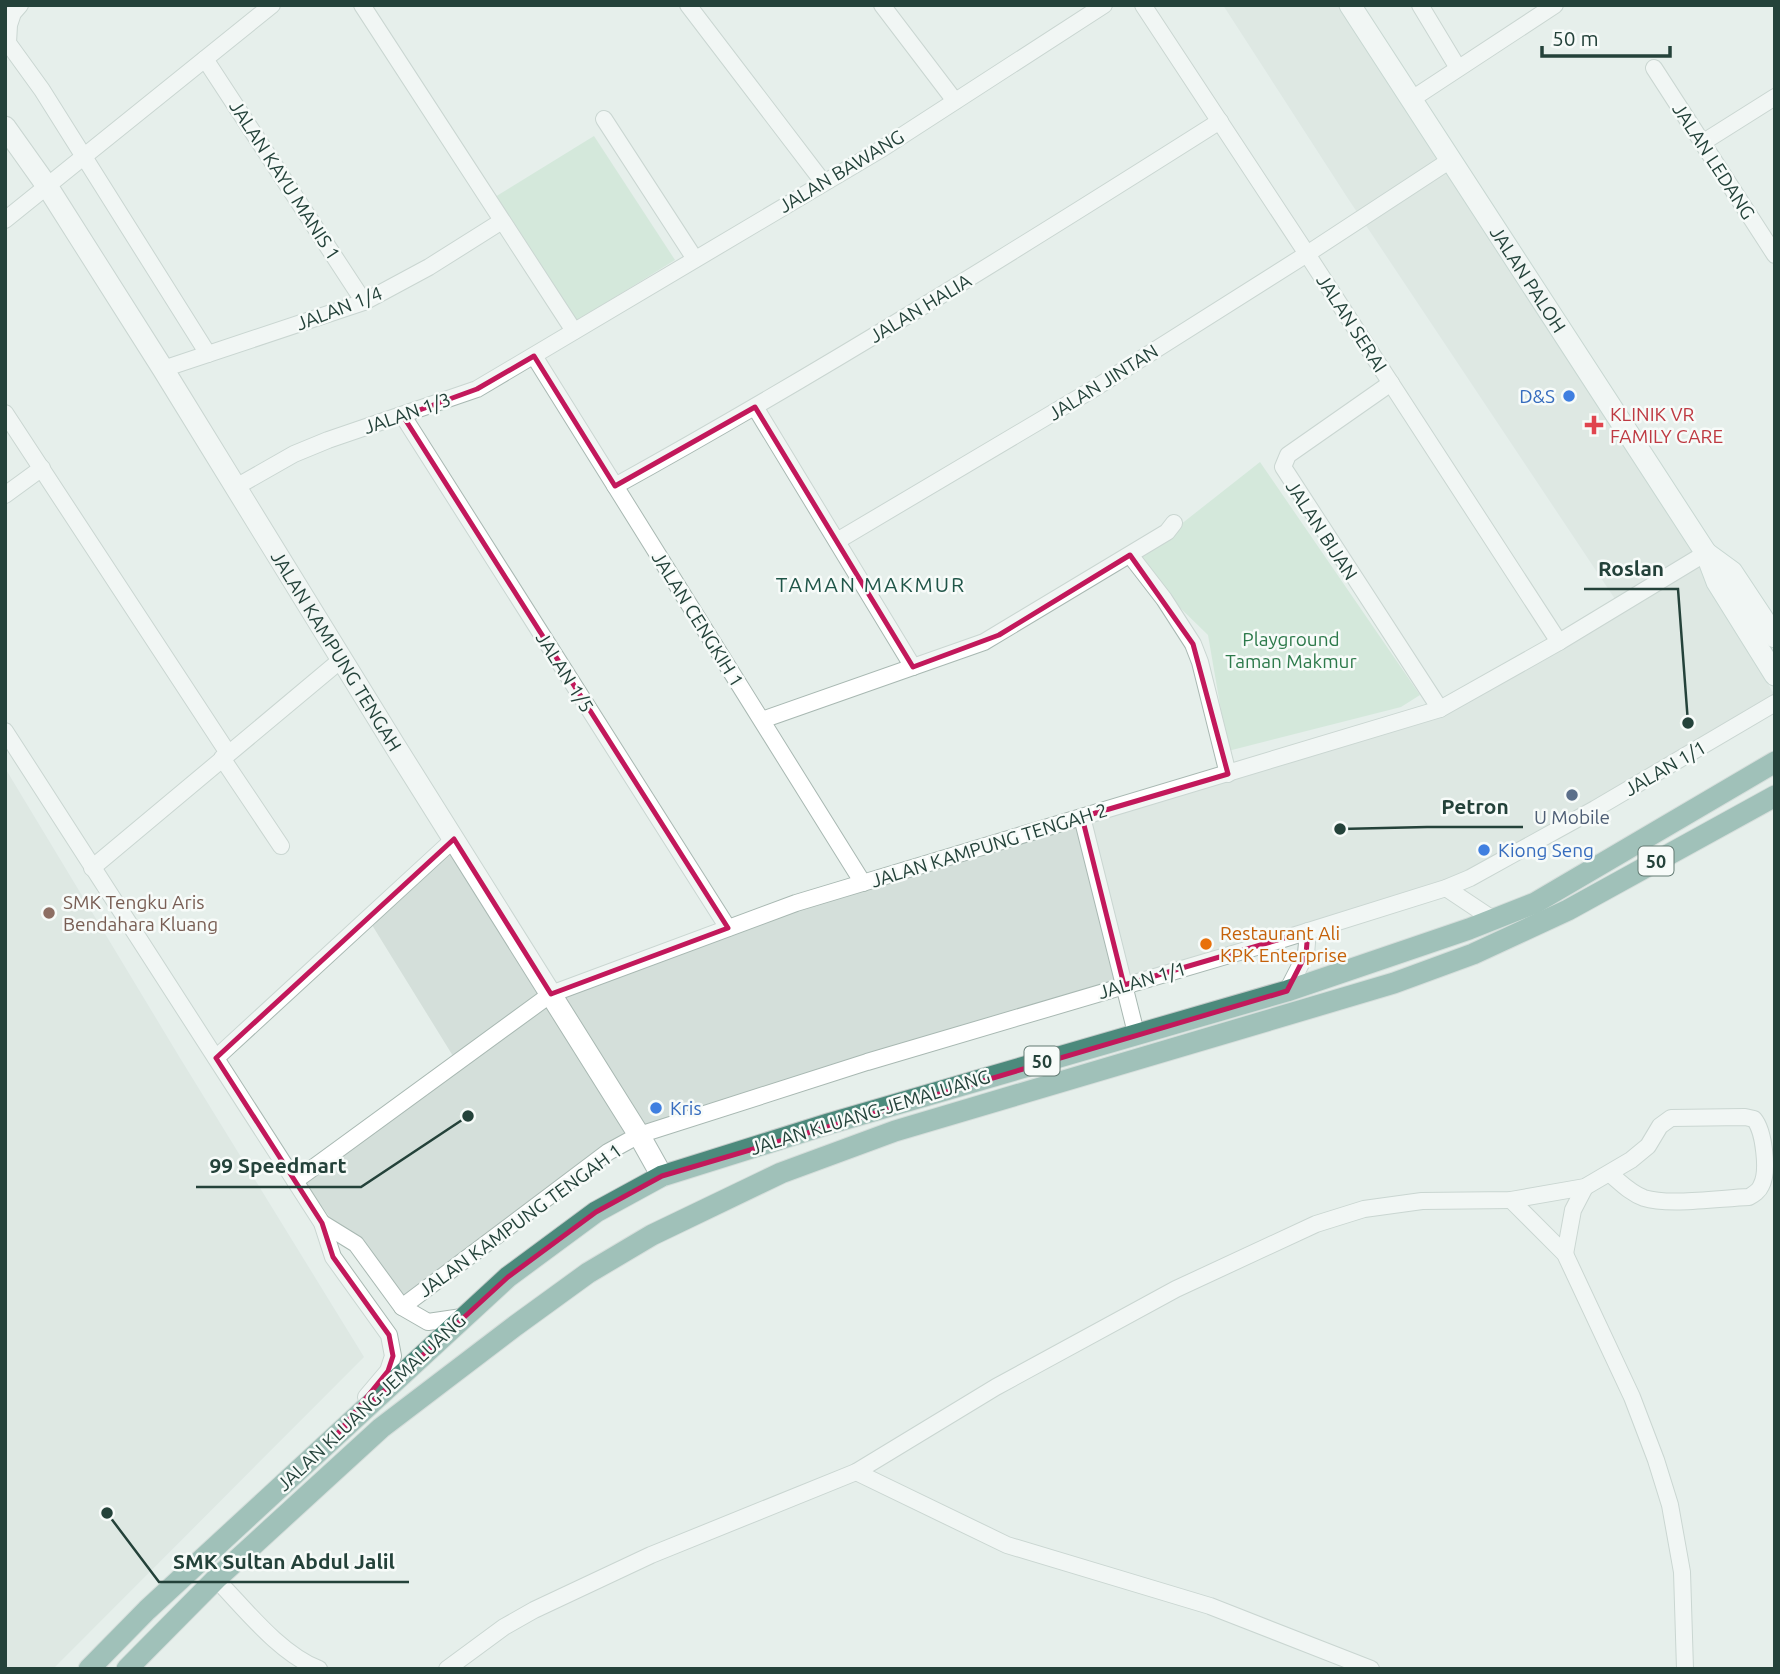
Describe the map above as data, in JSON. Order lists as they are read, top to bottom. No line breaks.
{"streets":{"highway":["50","JALAN KLUANG-JEMALUANG"],"street":["JALAN LEDANG","JALAN BAWANG","JALAN KAYU MANIS 1","JALAN PALOH","JALAN 1/4","JALAN HALIA","JALAN SERAI","JALAN JINTAN","JALAN 1/3","JALAN BIJAN","JALAN CENGKIH 1","JALAN KAMPUNG TENGAH","JALAN 1/5","JALAN 1/1","JALAN KAMPUNG TENGAH 2","JALAN KAMPUNG TENGAH 1"]},"crossings":[["JALAN BAWANG","JALAN 1/3"],["JALAN KAYU MANIS 1","JALAN 1/4"],["JALAN PALOH","JALAN JINTAN"],["JALAN PALOH","JALAN KAMPUNG TENGAH 2"],["JALAN 1/4","JALAN KAMPUNG TENGAH"],["JALAN HALIA","JALAN SERAI"],["JALAN HALIA","JALAN CENGKIH 1"],["JALAN SERAI","JALAN JINTAN"],["JALAN SERAI","JALAN BIJAN"],["JALAN SERAI","JALAN KAMPUNG TENGAH 2"],["JALAN 1/3","JALAN CENGKIH 1"],["JALAN 1/3","JALAN KAMPUNG TENGAH"],["JALAN 1/3","JALAN 1/5"],["JALAN BIJAN","JALAN KAMPUNG TENGAH 2"],["JALAN CENGKIH 1","JALAN KAMPUNG TENGAH 2"],["JALAN KAMPUNG TENGAH","JALAN 1/1"],["JALAN KAMPUNG TENGAH","JALAN KAMPUNG TENGAH 2"],["JALAN KAMPUNG TENGAH","JALAN KLUANG-JEMALUANG"],["JALAN KAMPUNG TENGAH","JALAN KAMPUNG TENGAH 1"],["JALAN 1/5","JALAN KAMPUNG TENGAH 2"],["JALAN 1/1","JALAN KAMPUNG TENGAH 1"]],"districts":["TAMAN MAKMUR"],"parks":["Playground Taman Makmur"],"places":{"other":["D&S","Roslan","U Mobile","Petron","Kiong Seng","SMK Tengku Aris Bendahara Kluang","Restaurant Ali KPK Enterprise","Kris","99 Speedmart","SMK Sultan Abdul Jalil"],"health":["KLINIK VR FAMILY CARE"]},"scale_bar":"50 m"}
